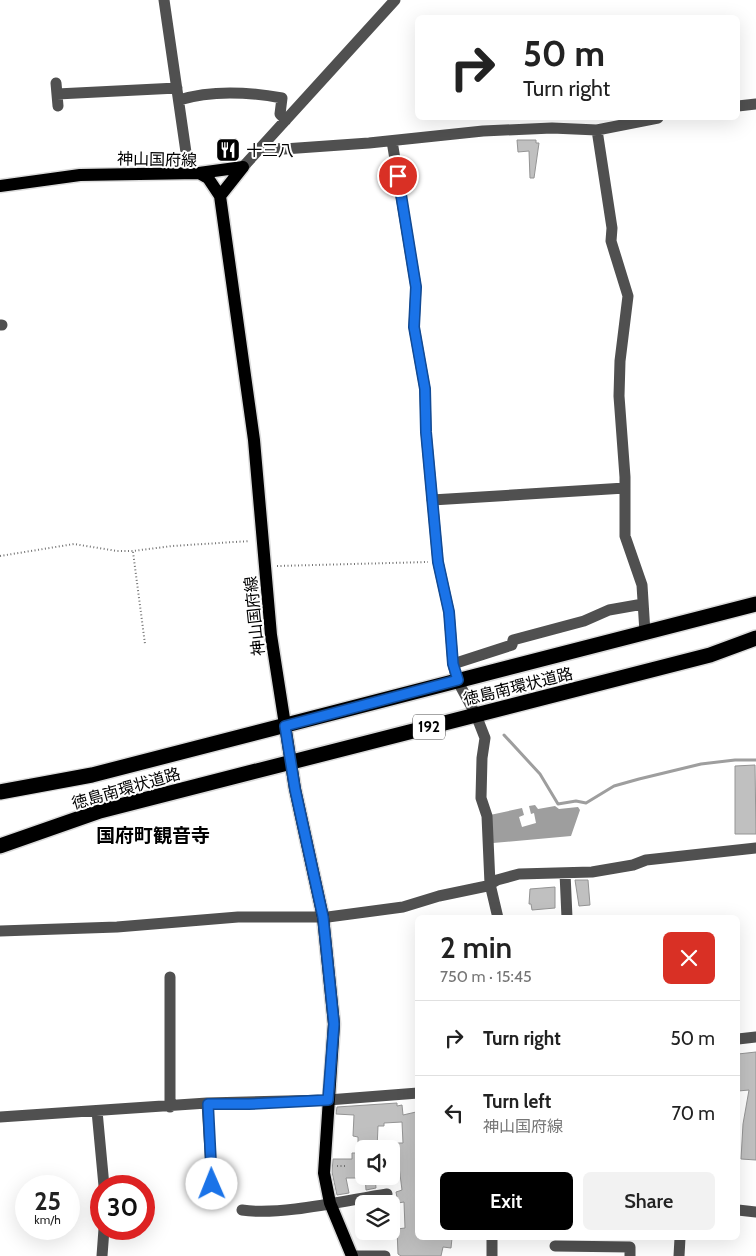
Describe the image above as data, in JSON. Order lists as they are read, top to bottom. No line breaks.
{"streets":{"highway":["徳島南環状道路","192"],"main road":["神山国府線"]},"crossings":[["神山国府線","徳島南環状道路"]],"districts":["国府町観音寺"],"places":{"restaurant":["十三八"]},"page":{"turn":["50 m","Turn right"],"heading":["2 min","750 m · 15:45"],"list":[{"name":"Turn right","value":"50 m"},{"name":"Turn left","note":"神山国府線","value":"70 m"}],"buttons":["Exit","Share"],"speed":"25 km/h","limit":"30"}}
